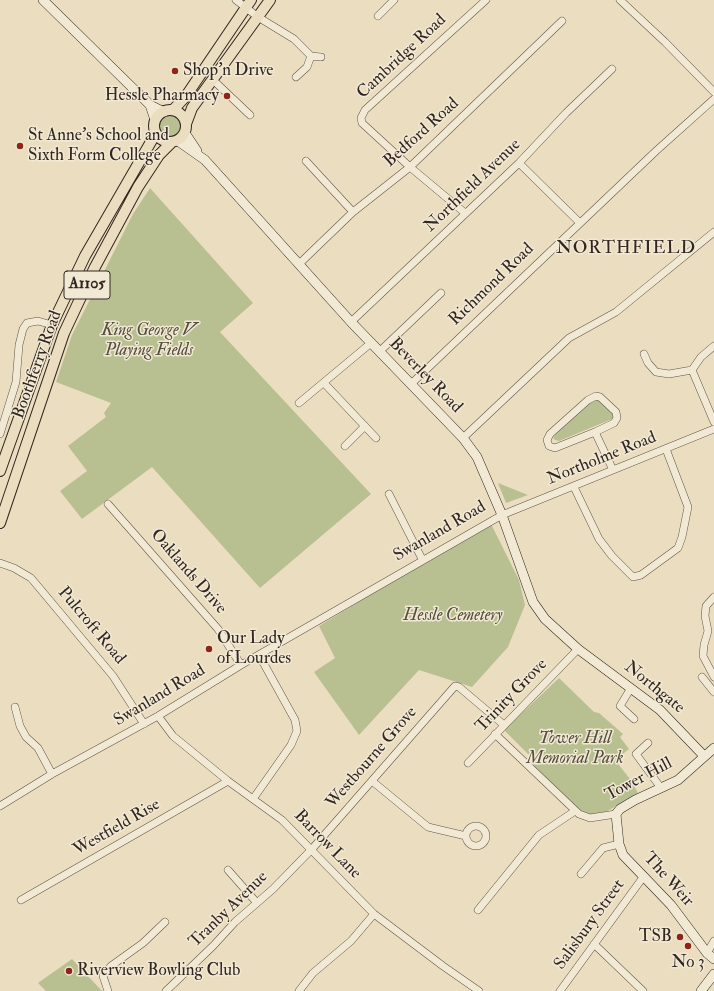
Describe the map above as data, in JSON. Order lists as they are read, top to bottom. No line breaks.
{"streets":{"main road":["A1105","Boothferry Road"],"street":["Cambridge Road","Bedford Road","Northfield Avenue","Richmond Road","Beverley Road","Northolme Road","Swanland Road","Oaklands Drive","Pulcroft Road","Northgate","Trinity Grove","Westbourne Grove","Tower Hill","Westfield Rise","Barrow Lane","The Weir","Tranby Avenue","Salisbury Street"]},"crossings":[["Cambridge Road","Bedford Road"],["Bedford Road","Beverley Road"],["Northfield Avenue","Beverley Road"],["Richmond Road","Beverley Road"],["Boothferry Road","Beverley Road"],["Beverley Road","Northolme Road"],["Beverley Road","Swanland Road"],["Beverley Road","Northgate"],["Beverley Road","Trinity Grove"],["Northolme Road","Swanland Road"],["Swanland Road","Oaklands Drive"],["Swanland Road","Pulcroft Road"],["Swanland Road","Barrow Lane"],["Northgate","Trinity Grove"],["Northgate","Tower Hill"],["Trinity Grove","Westbourne Grove"],["Trinity Grove","Tower Hill"],["Westbourne Grove","Barrow Lane"],["Westbourne Grove","Tranby Avenue"],["Tower Hill","The Weir"],["Westfield Rise","Barrow Lane"],["Barrow Lane","Tranby Avenue"],["The Weir","Salisbury Street"]],"districts":["NORTHFIELD"],"parks":["King George V Playing Fields","Hessle Cemetery","Tower Hill Memorial Park"],"places":["Shop'n Drive","Hessle Pharmacy","St Anne's School and Sixth Form College","Our Lady of Lourdes","TSB","No 3","Riverview Bowling Club"]}
